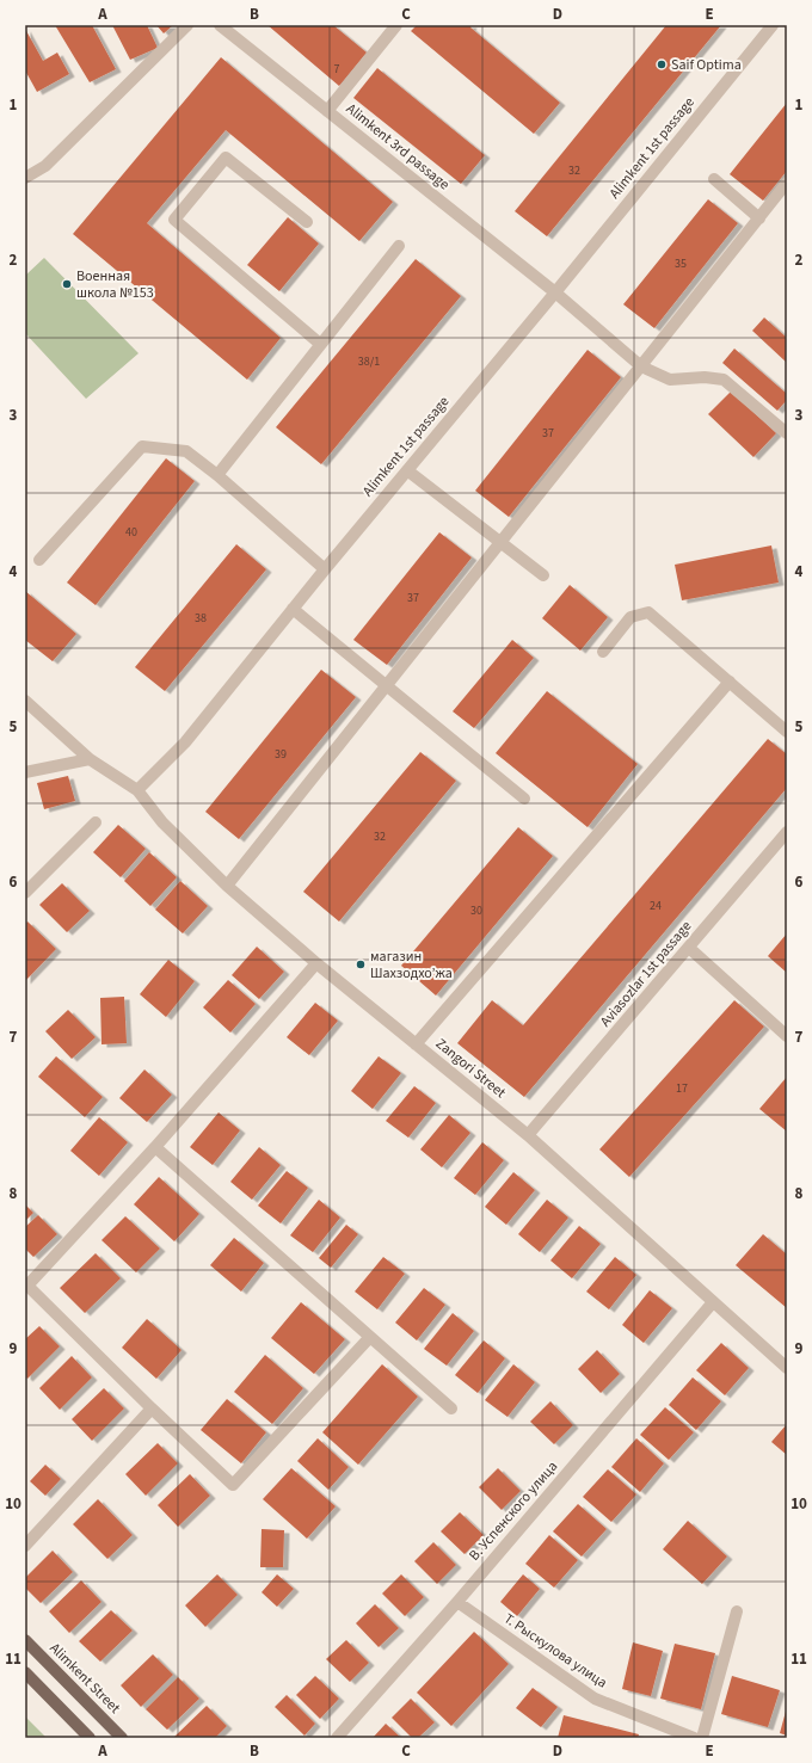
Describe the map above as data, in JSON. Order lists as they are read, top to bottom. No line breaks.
{"streets":{"main road":["Alimkent Street"],"street":["Alimkent 3rd passage","Alimkent 1st passage","Aviasozlar 1st passage","Zangori Street","В. Успенского улица","Т. Рыскулова улица"]},"crossings":[["Alimkent 3rd passage","Alimkent 1st passage"],["Alimkent 1st passage","Zangori Street"],["Aviasozlar 1st passage","Zangori Street"],["Zangori Street","В. Успенского улица"],["В. Успенского улица","Т. Рыскулова улица"]],"places":["Saif Optima","Военная школа №153","магазин Шахзодхо’жа"],"house_numbers":["7","32","35","38/1","37","40","37","38","39","32","24","30","17"],"grid":{"columns":["A","B","C","D","E"],"rows":["1","2","3","4","5","6","7","8","9","10","11"]}}
